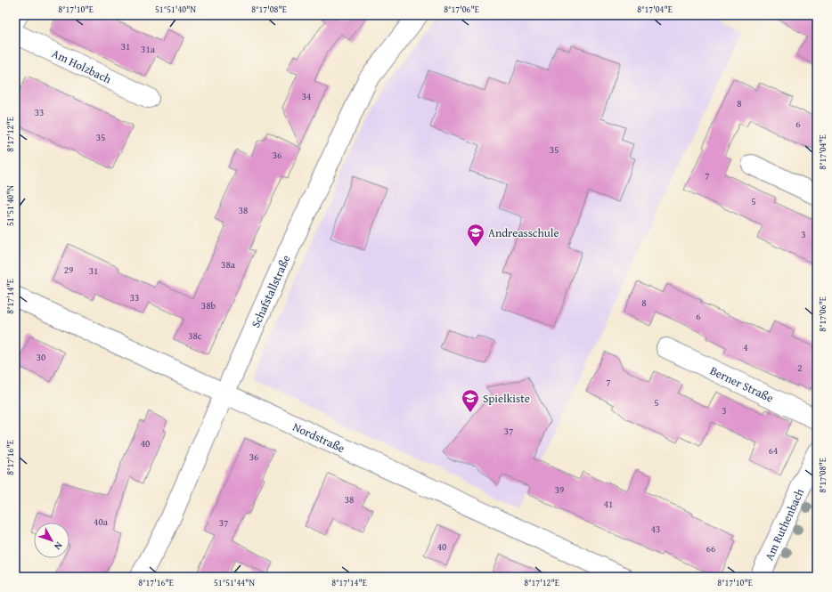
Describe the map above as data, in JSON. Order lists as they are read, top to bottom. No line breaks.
{"streets":{"street":["Am Holzbach","Schafstallstraße","Berner Straße","Nordstraße","Am Ruthenbach"]},"crossings":[["Schafstallstraße","Nordstraße"]],"places":{"school or university":["Andreasschule","Spielkiste"]},"house_numbers":["31","31a","34","8","33","6","35","35","36","7","5","38","3","38a","29","31","33","8","38b","6","38c","4","30","2","7","5","3","37","40","64","36","39","38","41","40a","37","43","40","66"],"north":"bottom right","coordinates":["8°17'10\"E","51°51'40\"N","8°17'08\"E","8°17'06\"E","8°17'04\"E","8°17'12\"E","8°17'14\"E","8°17'16\"E","51°51'44\"N"]}
